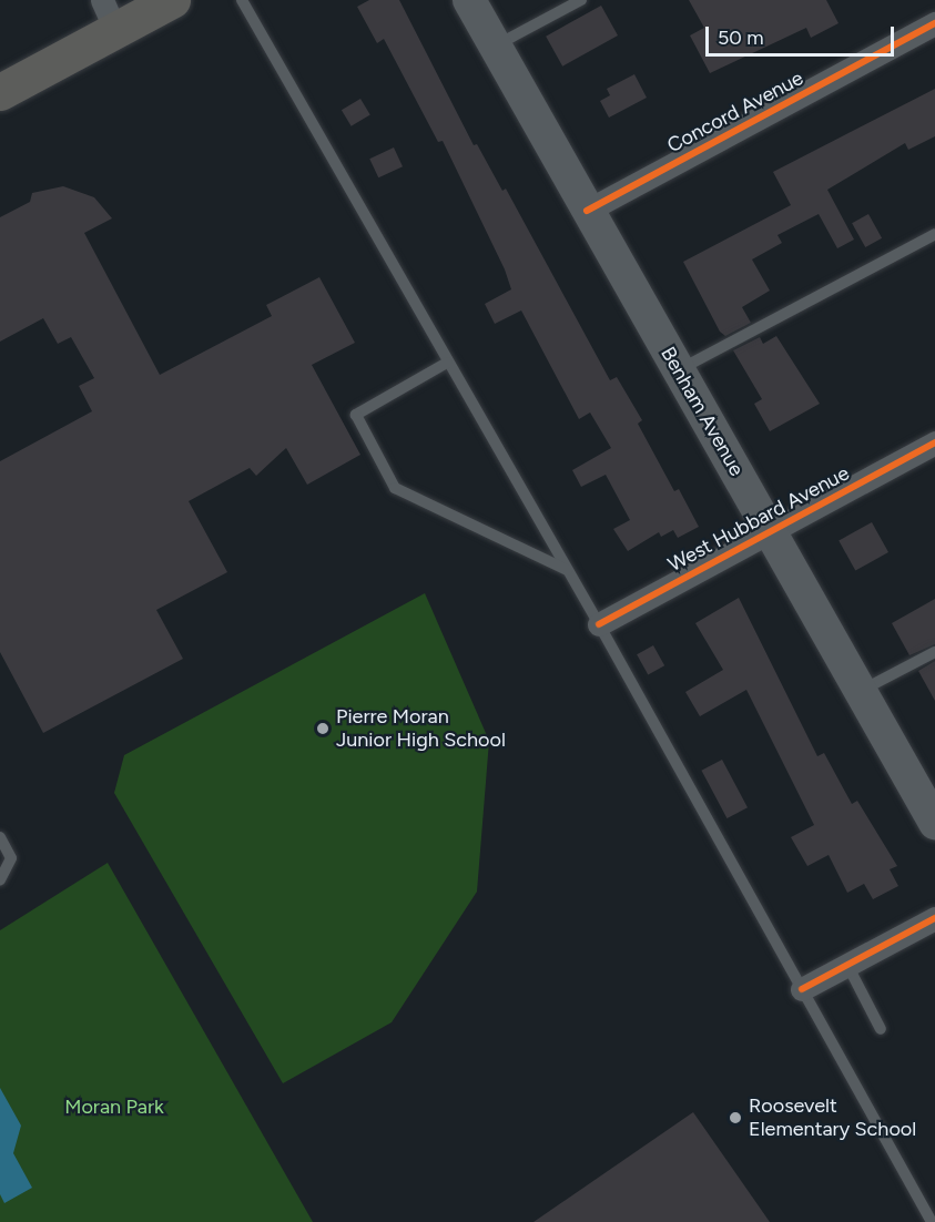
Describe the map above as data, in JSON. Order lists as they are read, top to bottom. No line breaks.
{"streets":{"main road":["Benham Avenue"],"street":["Concord Avenue","West Hubbard Avenue"]},"crossings":[["Concord Avenue","Benham Avenue"],["Benham Avenue","West Hubbard Avenue"]],"parks":["Moran Park"],"places":["Pierre Moran Junior High School","Roosevelt Elementary School"],"scale_bar":"50 m"}
